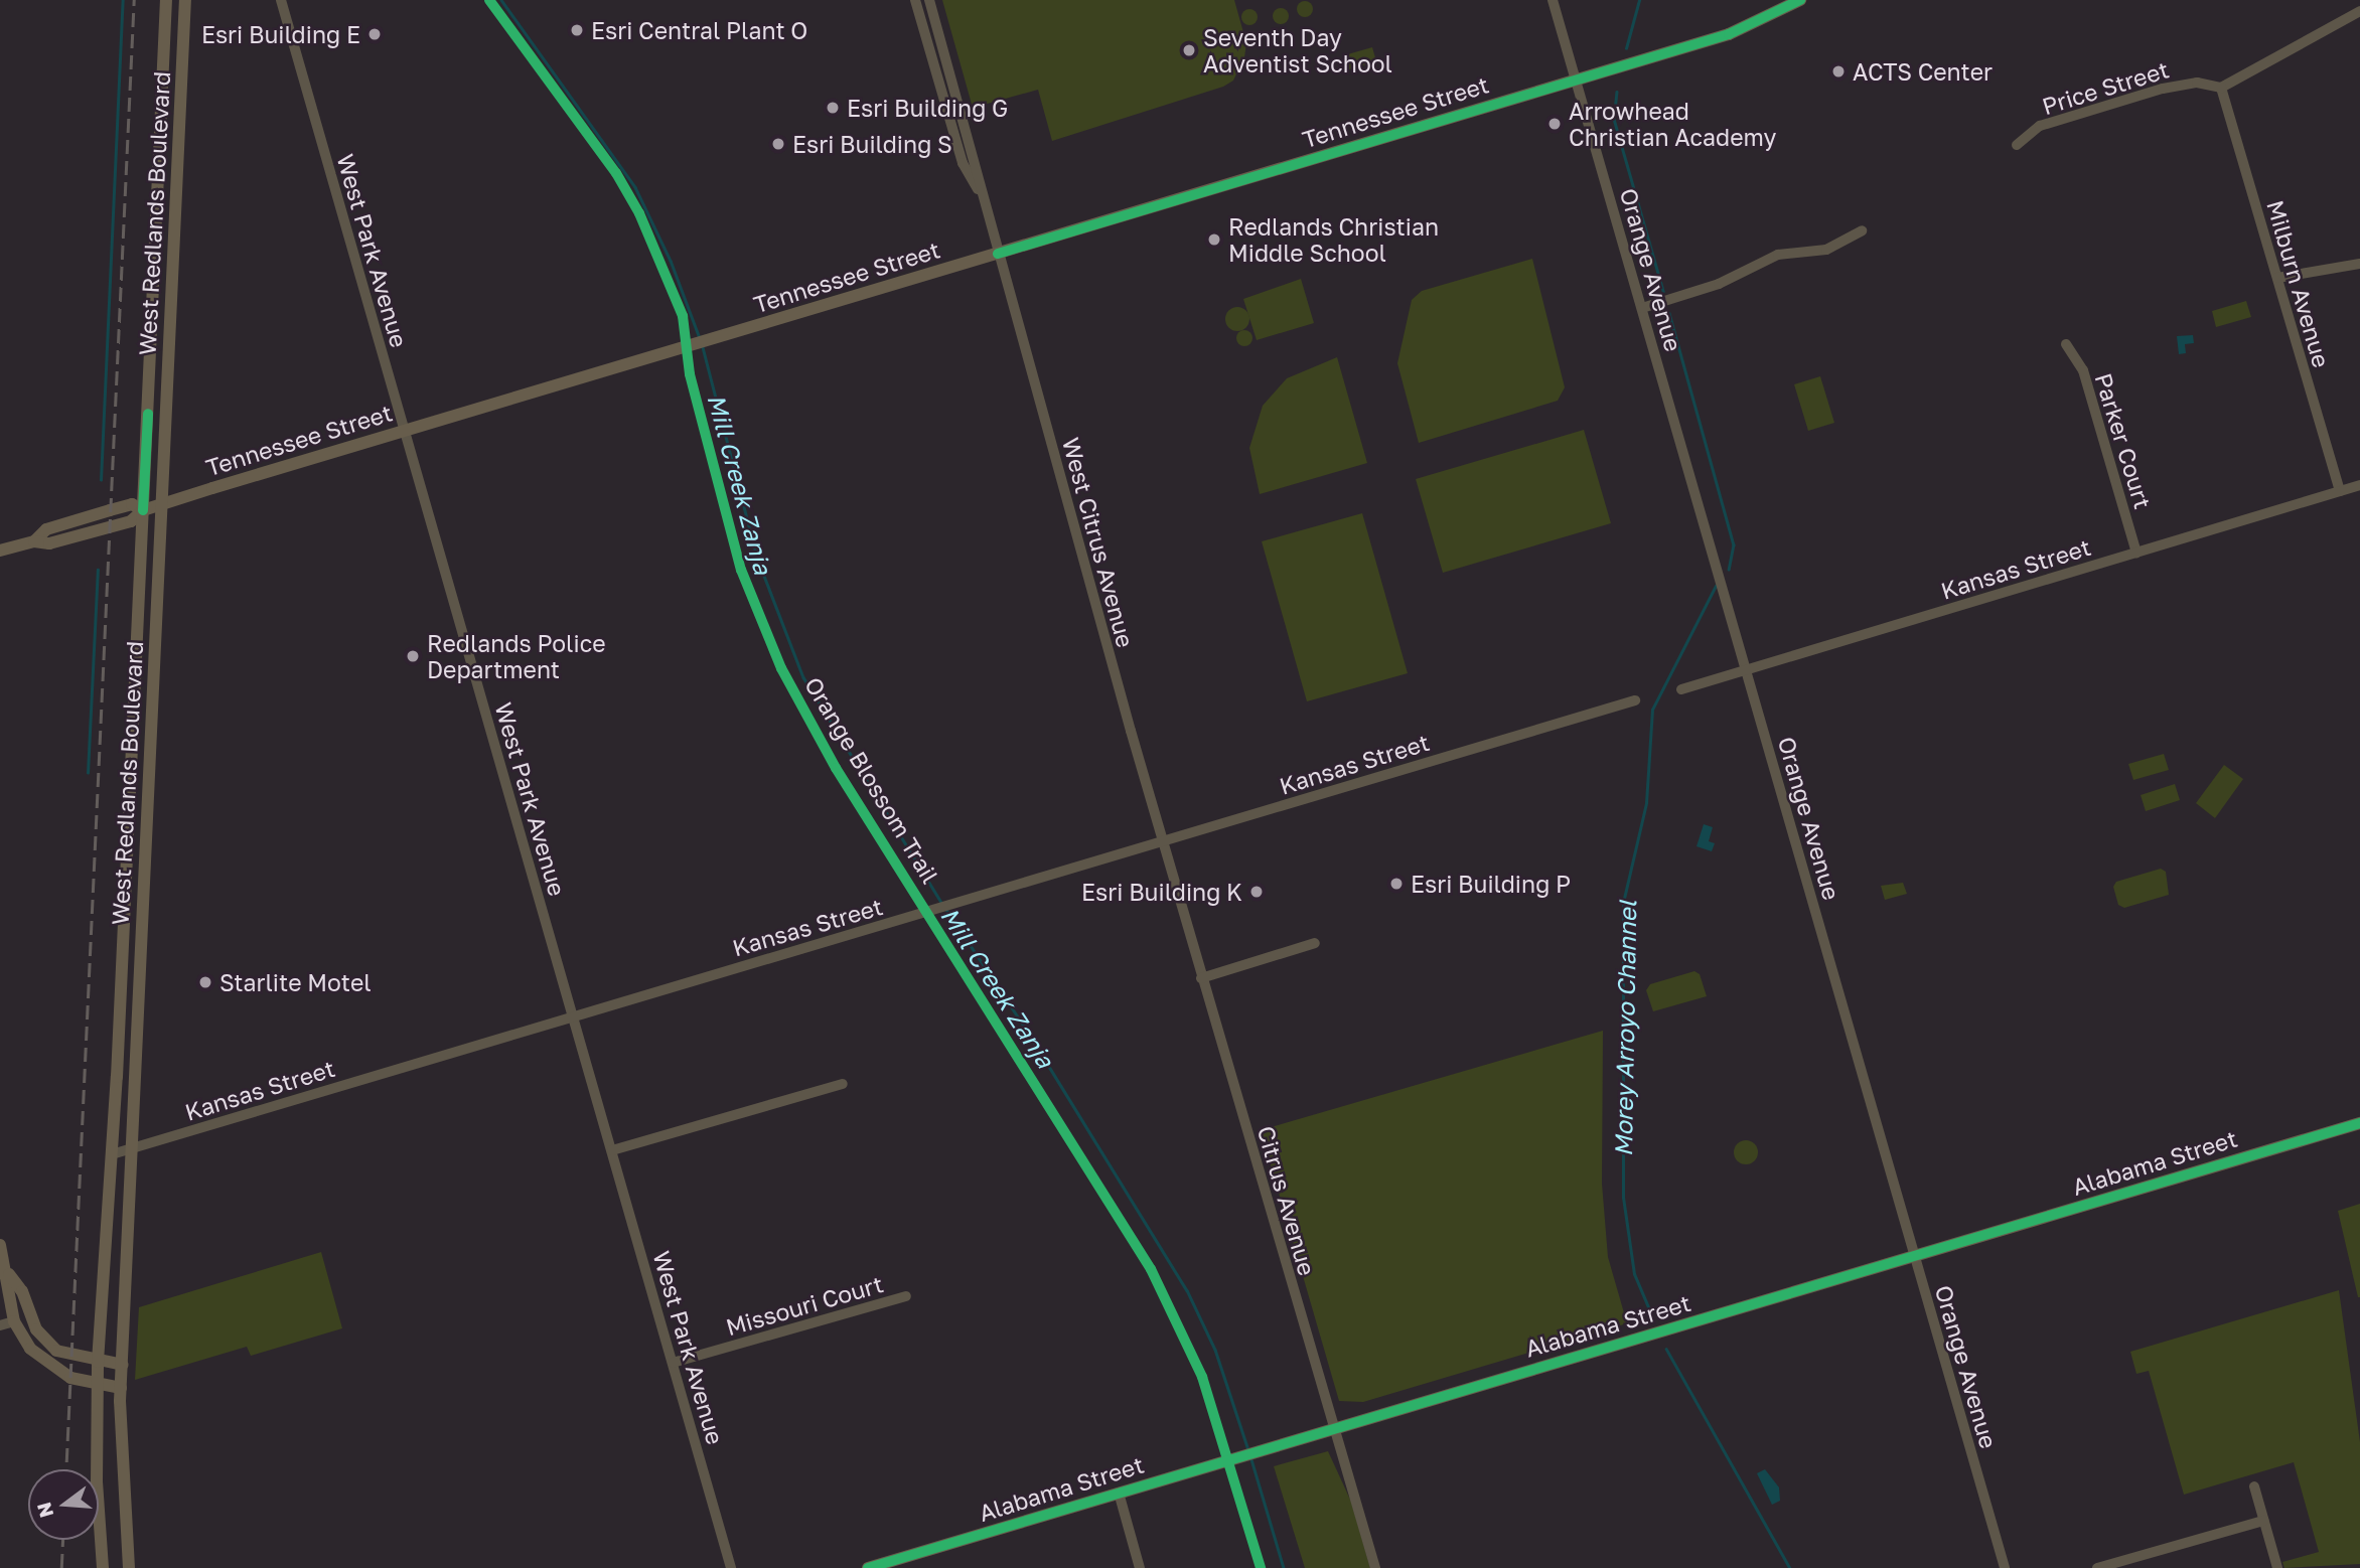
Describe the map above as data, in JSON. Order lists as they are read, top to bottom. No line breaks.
{"streets":{"main road":["Tennessee Street","West Redlands Boulevard","Alabama Street"],"street":["Price Street","West Park Avenue","Orange Avenue","Milburn Avenue","Parker Court","West Citrus Avenue","Kansas Street","Citrus Avenue","Missouri Court"],"cycle path":["Orange Blossom Trail"]},"crossings":[["Price Street","Milburn Avenue"],["Tennessee Street","West Redlands Boulevard"],["Tennessee Street","West Park Avenue"],["Tennessee Street","Orange Avenue"],["Tennessee Street","West Citrus Avenue"],["West Redlands Boulevard","Kansas Street"],["West Park Avenue","Kansas Street"],["West Park Avenue","Missouri Court"],["Orange Avenue","Kansas Street"],["Orange Avenue","Alabama Street"],["Milburn Avenue","Kansas Street"],["Parker Court","Kansas Street"],["West Citrus Avenue","Kansas Street"],["West Citrus Avenue","Citrus Avenue"],["Kansas Street","Citrus Avenue"],["Alabama Street","Citrus Avenue"]],"water":["Mill Creek Zanja","Morey Arroyo Channel"],"places":["Esri Central Plant O","Esri Building E","Seventh Day Adventist School","ACTS Center","Esri Building G","Arrowhead Christian Academy","Esri Building S","Redlands Christian Middle School","Redlands Police Department","Esri Building P","Esri Building K","Starlite Motel"],"north":"left"}
